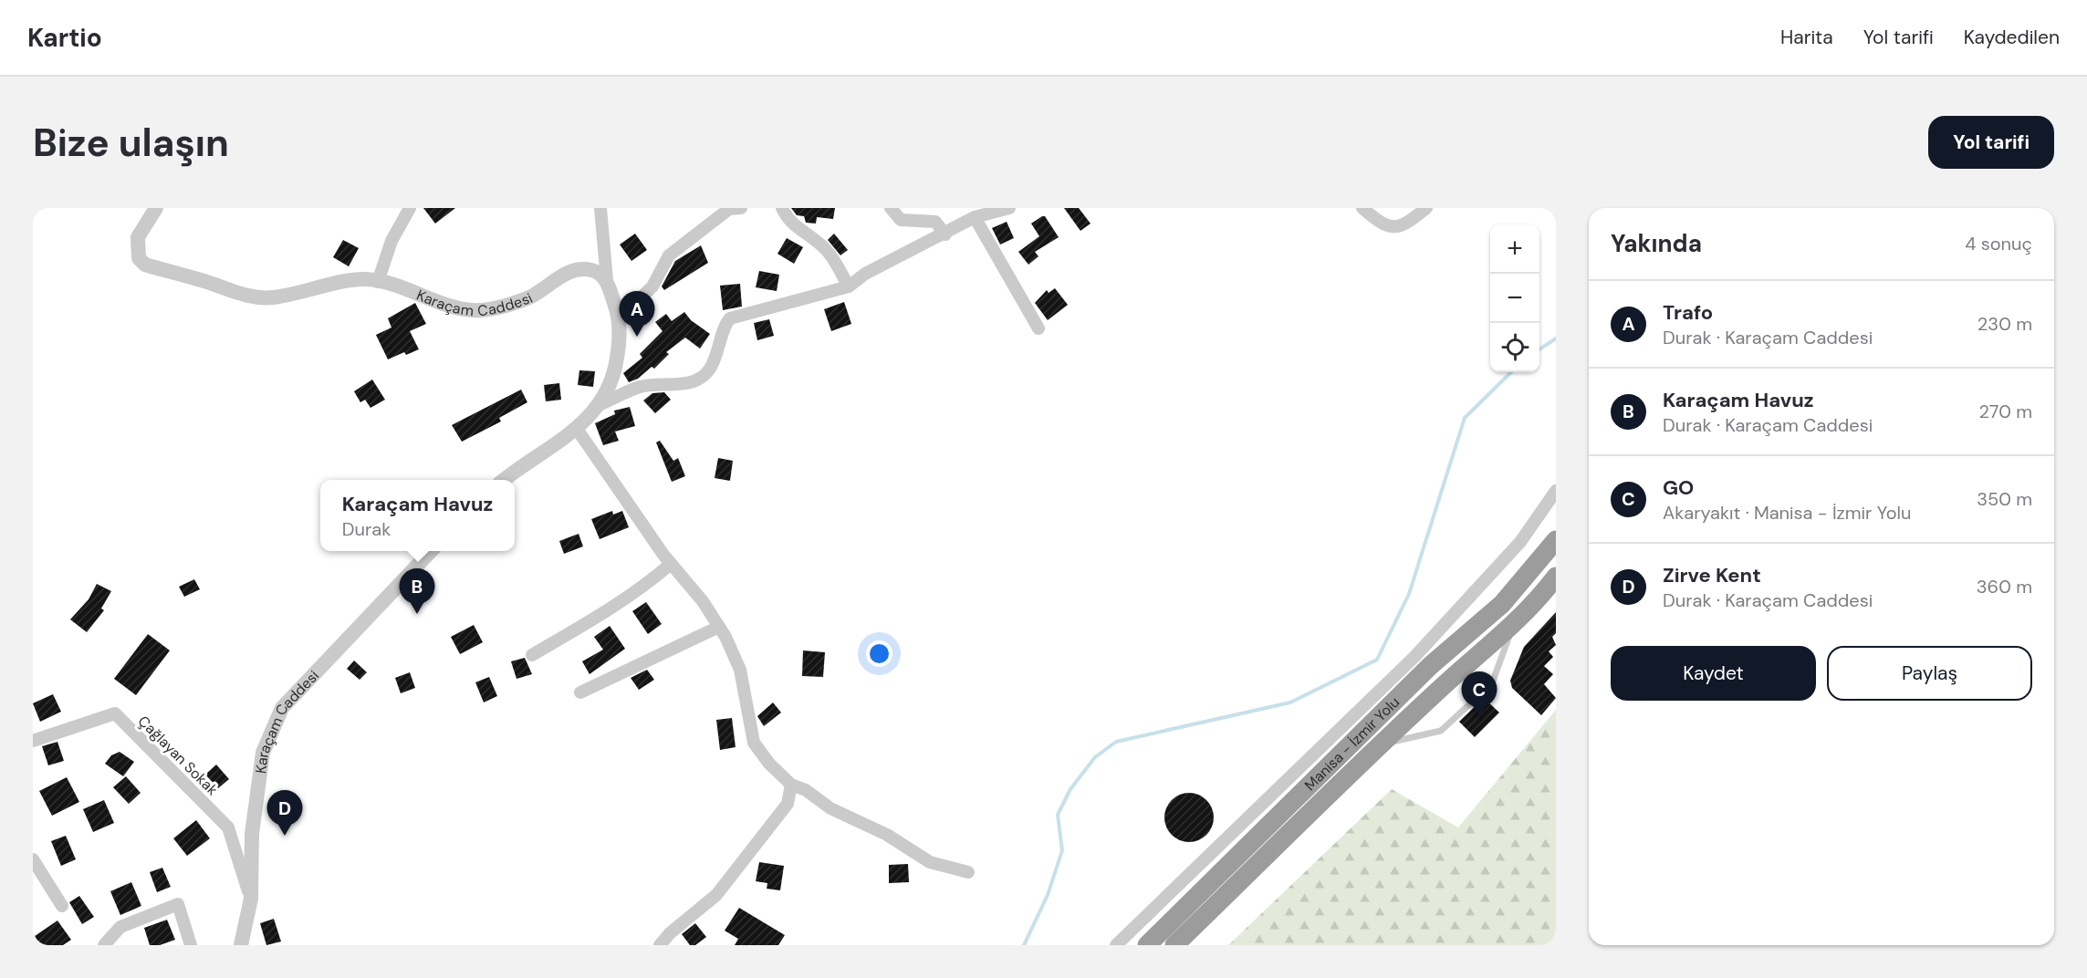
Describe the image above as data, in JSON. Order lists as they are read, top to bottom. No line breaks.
{"streets":{"highway":["Manisa - İzmir Yolu"],"street":["Karaçam Caddesi","Çağlayan Sokak"]},"crossings":[["Karaçam Caddesi","Çağlayan Sokak"]],"page":{"header":"Kartio","nav":["Harita","Yol tarifi","Kaydedilen"],"buttons":["Yol tarifi",["Kaydet","Paylaş"]],"title":"Bize ulaşın","heading":["Yakında","4 sonuç"],"map_buttons":["+","−"],"list":[{"mark":"A","name":"Trafo","note":"Durak · Karaçam Caddesi","value":"230 m"},{"mark":"B","name":"Karaçam Havuz","note":"Durak · Karaçam Caddesi","value":"270 m"},{"mark":"C","name":"GO","note":"Akaryakıt · Manisa - İzmir Yolu","value":"350 m"},{"mark":"D","name":"Zirve Kent","note":"Durak · Karaçam Caddesi","value":"360 m"}],"pins":["A","B","C","D"],"popup":["Karaçam Havuz","Durak"]}}
